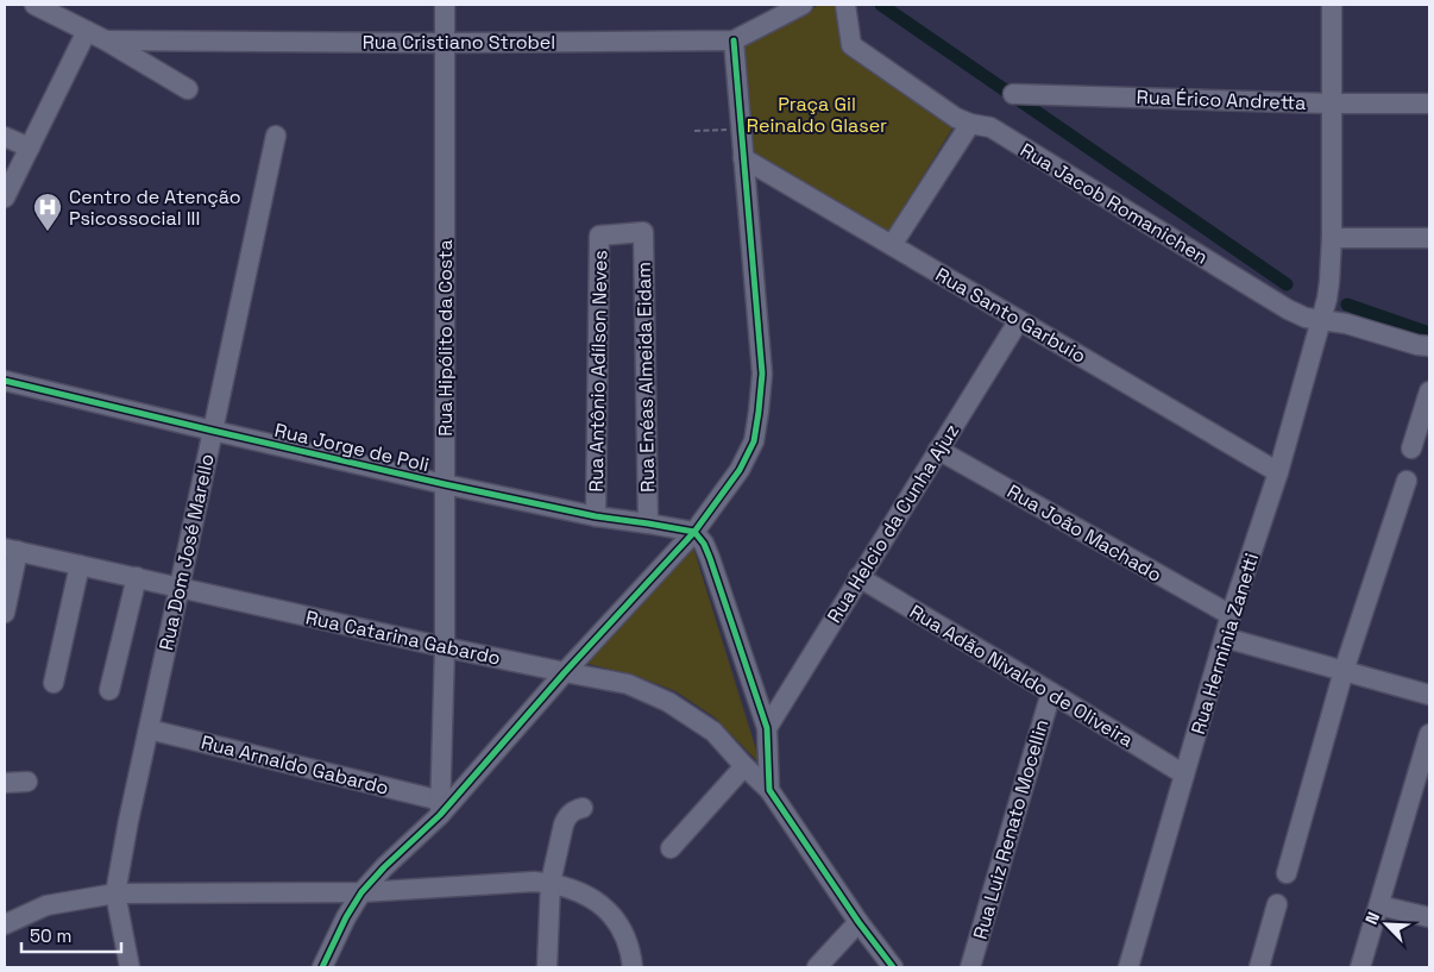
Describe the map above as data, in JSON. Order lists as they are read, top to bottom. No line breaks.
{"streets":{"street":["Rua Cristiano Strobel","Rua Érico Andretta","Rua Jacob Romanichen","Rua Santo Garbuio","Rua Hipólito da Costa","Rua Antônio Adílson Neves","Rua Enéas Almeida Eidam","Rua Jorge de Poli","Rua Helcio da Cunha Ajuz","Rua João Machado","Rua Dom José Marello","Rua Catarina Gabardo","Rua Herminia Zanetti","Rua Adão Nivaldo de Oliveira","Rua Arnaldo Gabardo","Rua Luiz Renato Mocellin"]},"crossings":[["Rua Cristiano Strobel","Rua Hipólito da Costa"],["Rua Érico Andretta","Rua Herminia Zanetti"],["Rua Jacob Romanichen","Rua Herminia Zanetti"],["Rua Santo Garbuio","Rua Helcio da Cunha Ajuz"],["Rua Santo Garbuio","Rua Herminia Zanetti"],["Rua Hipólito da Costa","Rua Jorge de Poli"],["Rua Hipólito da Costa","Rua Catarina Gabardo"],["Rua Hipólito da Costa","Rua Arnaldo Gabardo"],["Rua Antônio Adílson Neves","Rua Enéas Almeida Eidam"],["Rua Antônio Adílson Neves","Rua Jorge de Poli"],["Rua Enéas Almeida Eidam","Rua Jorge de Poli"],["Rua Jorge de Poli","Rua Dom José Marello"],["Rua Helcio da Cunha Ajuz","Rua João Machado"],["Rua Helcio da Cunha Ajuz","Rua Adão Nivaldo de Oliveira"],["Rua João Machado","Rua Herminia Zanetti"],["Rua Dom José Marello","Rua Catarina Gabardo"],["Rua Dom José Marello","Rua Arnaldo Gabardo"],["Rua Herminia Zanetti","Rua Adão Nivaldo de Oliveira"],["Rua Adão Nivaldo de Oliveira","Rua Luiz Renato Mocellin"]],"parks":["Praça Gil Reinaldo Glaser"],"places":{"hospital":["Centro de Atenção Psicossocial III"]},"scale_bar":"50 m","north":"top left"}
